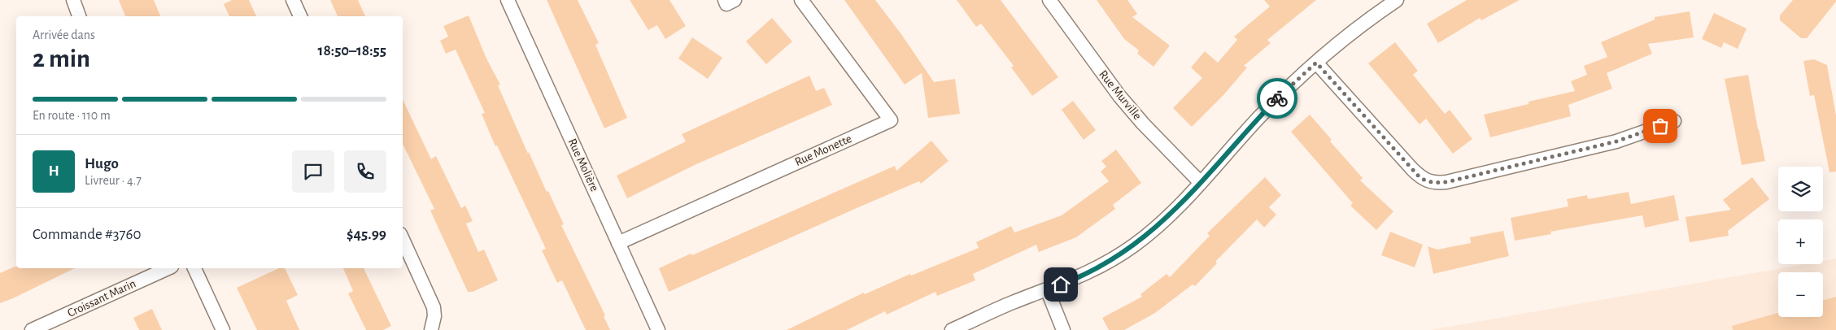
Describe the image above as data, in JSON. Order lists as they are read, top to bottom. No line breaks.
{"streets":{"street":["Rue Murville","Rue Monette","Rue Molière","Croissant Marin"]},"crossings":[["Rue Monette","Rue Molière"]],"page":{"heading":["2 min","Arrivée dans","18:50–18:55"],"panel":["Hugo","Livreur · 4.7","Commande #3760","$45.99"],"bar":"En route · 110 m","round":"H","map_buttons":["+","−"]}}
